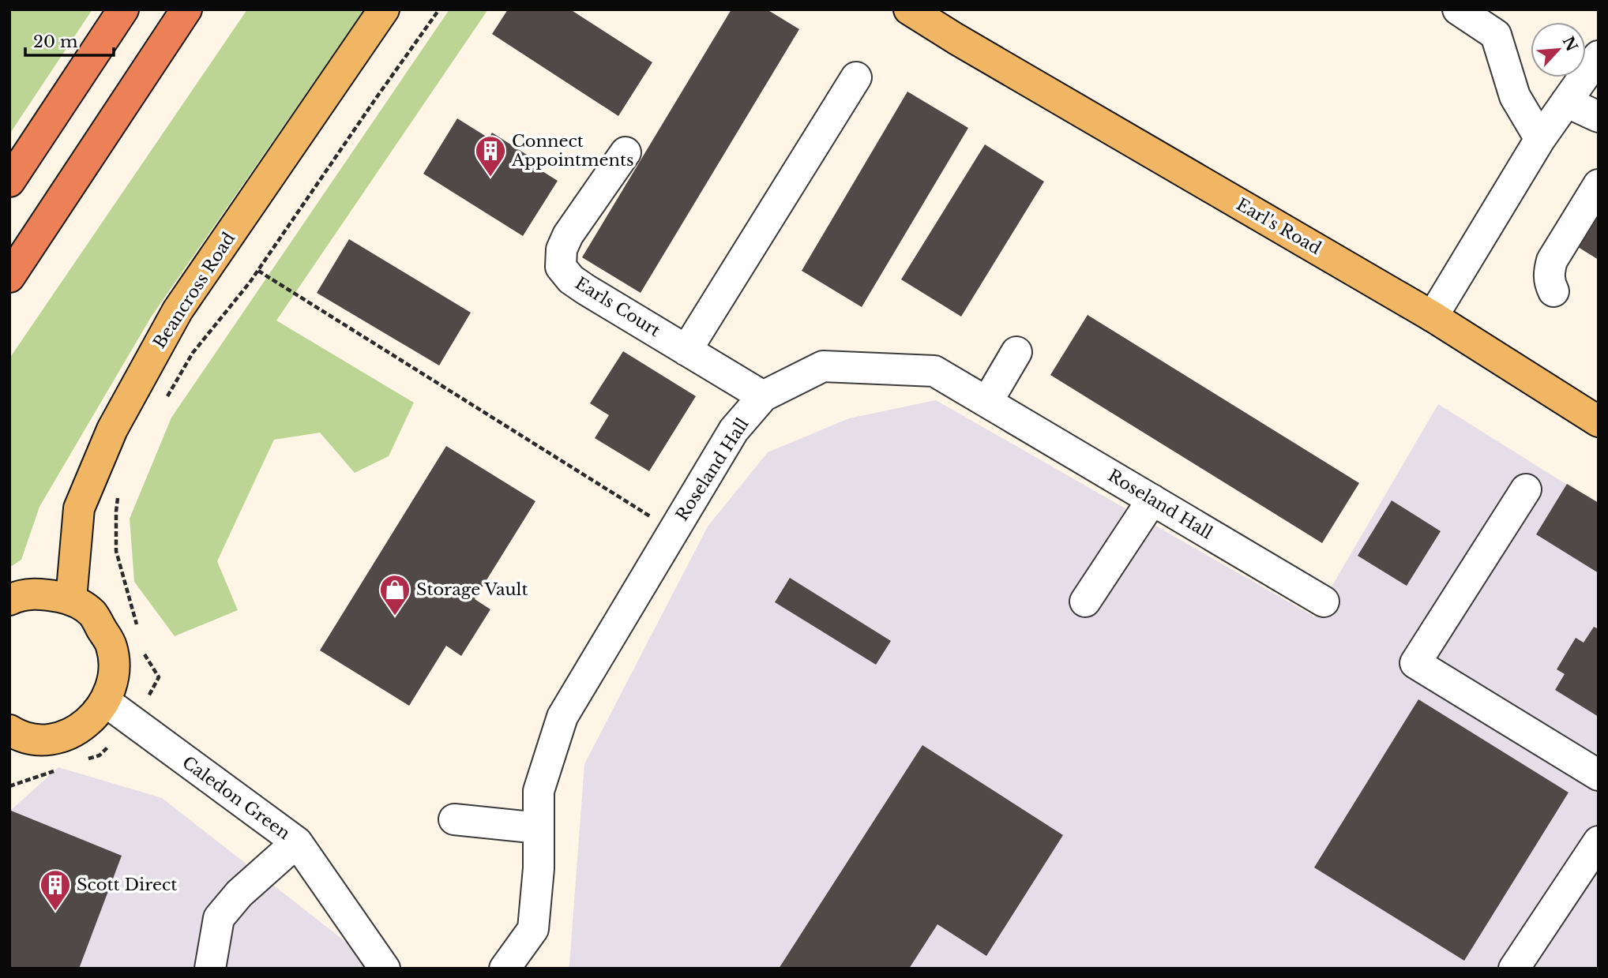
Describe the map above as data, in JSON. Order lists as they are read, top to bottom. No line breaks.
{"streets":{"main road":["Earl's Road","Beancross Road"],"street":["Earls Court","Roseland Hall","Caledon Green"]},"crossings":[["Earls Court","Roseland Hall"]],"places":{"building":["Connect Appointments","Scott Direct"],"shop":["Storage Vault"]},"scale_bar":"20 m","north":"top right"}
